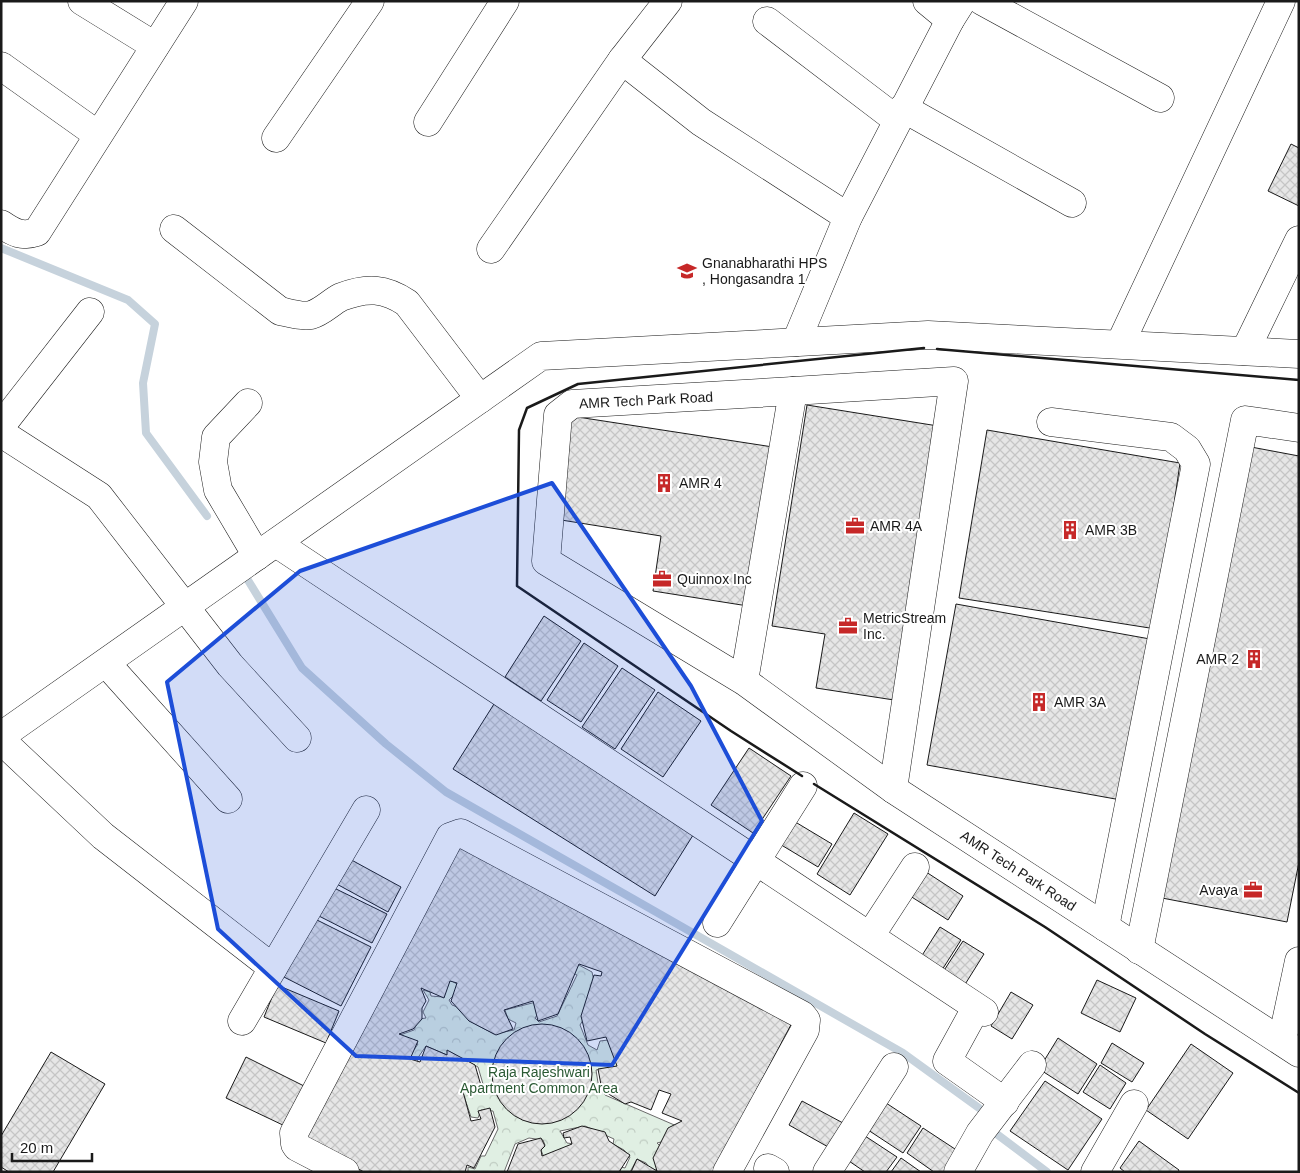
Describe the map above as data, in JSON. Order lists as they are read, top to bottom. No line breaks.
{"streets":{"street":["AMR Tech Park Road"]},"parks":["Raja Rajeshwari Apartment Common Area"],"places":{"school or university":["Gnanabharathi HPS , Hongasandra 1"],"building":["AMR 4","AMR 3B","AMR 2","AMR 3A"],"office":["AMR 4A","Quinnox Inc","MetricStream Inc.","Avaya"]},"scale_bar":"20 m"}
